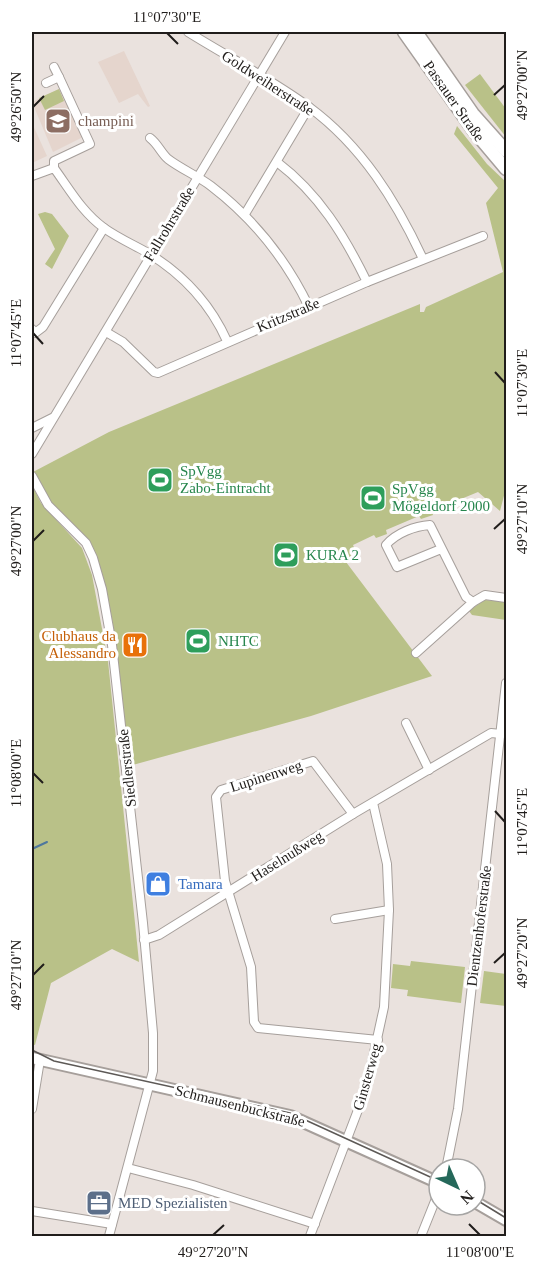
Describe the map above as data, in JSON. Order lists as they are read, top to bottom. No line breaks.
{"streets":{"main road":["Passauer Straße"],"street":["Goldweiherstraße","Fallrohrstraße","Kritzstraße","Siedlerstraße","Lupinenweg","Haselnußweg","Dientzenhoferstraße","Ginsterweg","Schmausenbuckstraße"]},"crossings":[["Goldweiherstraße","Fallrohrstraße"],["Goldweiherstraße","Kritzstraße"],["Fallrohrstraße","Kritzstraße"],["Siedlerstraße","Haselnußweg"],["Siedlerstraße","Schmausenbuckstraße"],["Lupinenweg","Haselnußweg"],["Haselnußweg","Dientzenhoferstraße"],["Haselnußweg","Ginsterweg"],["Ginsterweg","Schmausenbuckstraße"]],"places":{"school or university":["champini"],"sports":["SpVgg Zabo-Eintracht","SpVgg Mögeldorf 2000","KURA 2","NHTC"],"restaurant":["Clubhaus da Alessandro"],"shop":["Tamara"],"office":["MED Spezialisten"]},"north":"bottom right","coordinates":["11°07'30\"E","49°27'00\"N","49°26'50\"N","11°07'45\"E","49°27'10\"N","11°08'00\"E","49°27'20\"N"]}
